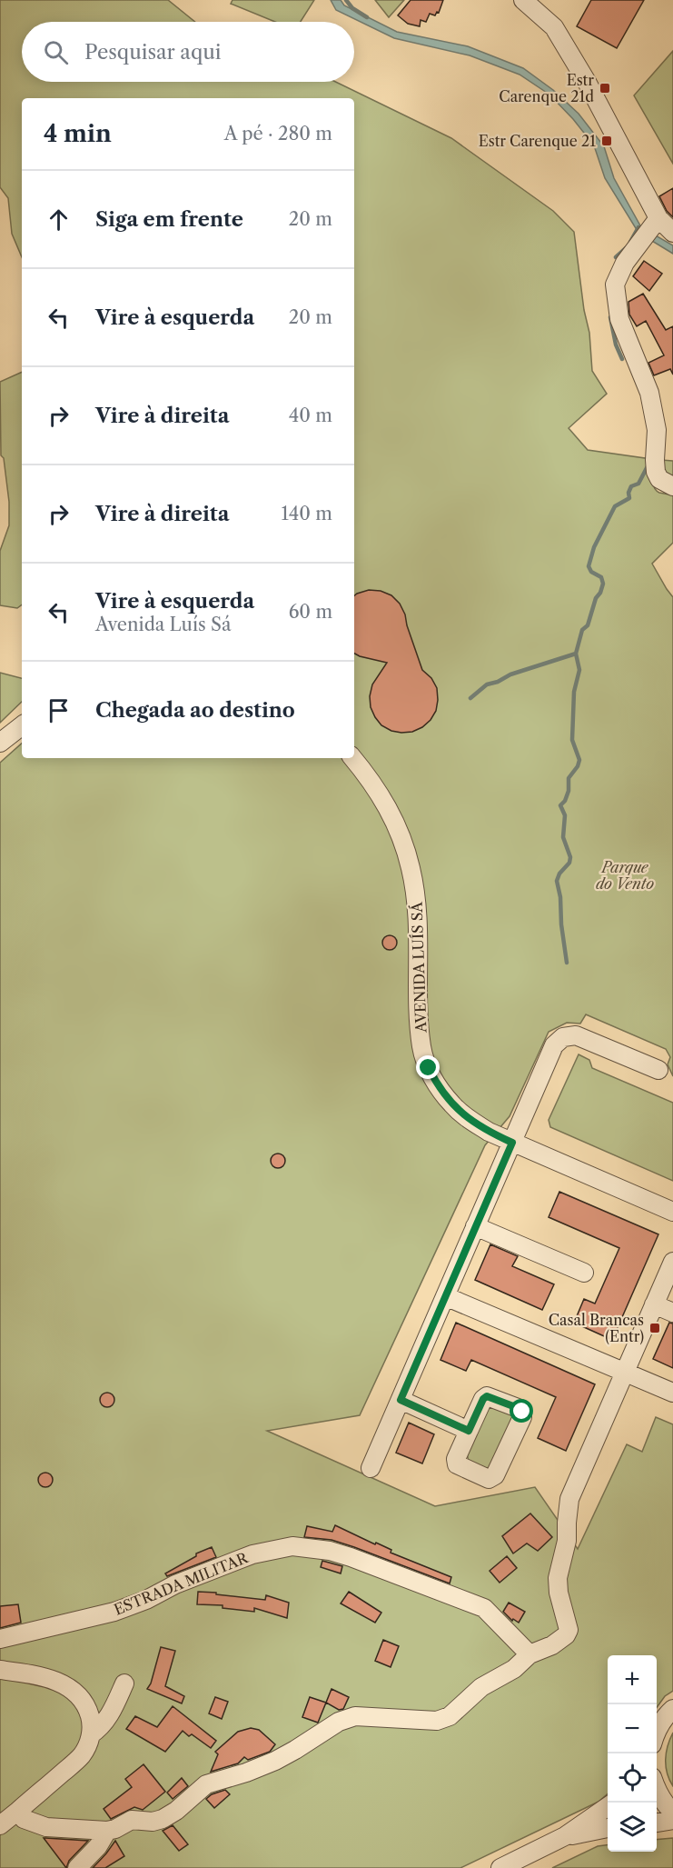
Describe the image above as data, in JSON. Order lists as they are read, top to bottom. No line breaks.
{"streets":{"street":["AVENIDA LUÍS SÁ","ESTRADA MILITAR"]},"parks":["Parque do Vento"],"places":{"transit":["Estr Carenque 21d","Estr Carenque 21","Casal Brancas (Entr)"]},"page":{"search":"Pesquisar aqui","heading":["4 min","A pé · 280 m"],"list":[["Siga em frente","20 m"],["Vire à esquerda","20 m"],["Vire à direita","40 m"],["Vire à direita","140 m"],["Vire à esquerda","Avenida Luís Sá","60 m"],"Chegada ao destino"],"map_buttons":["+","−"]}}
